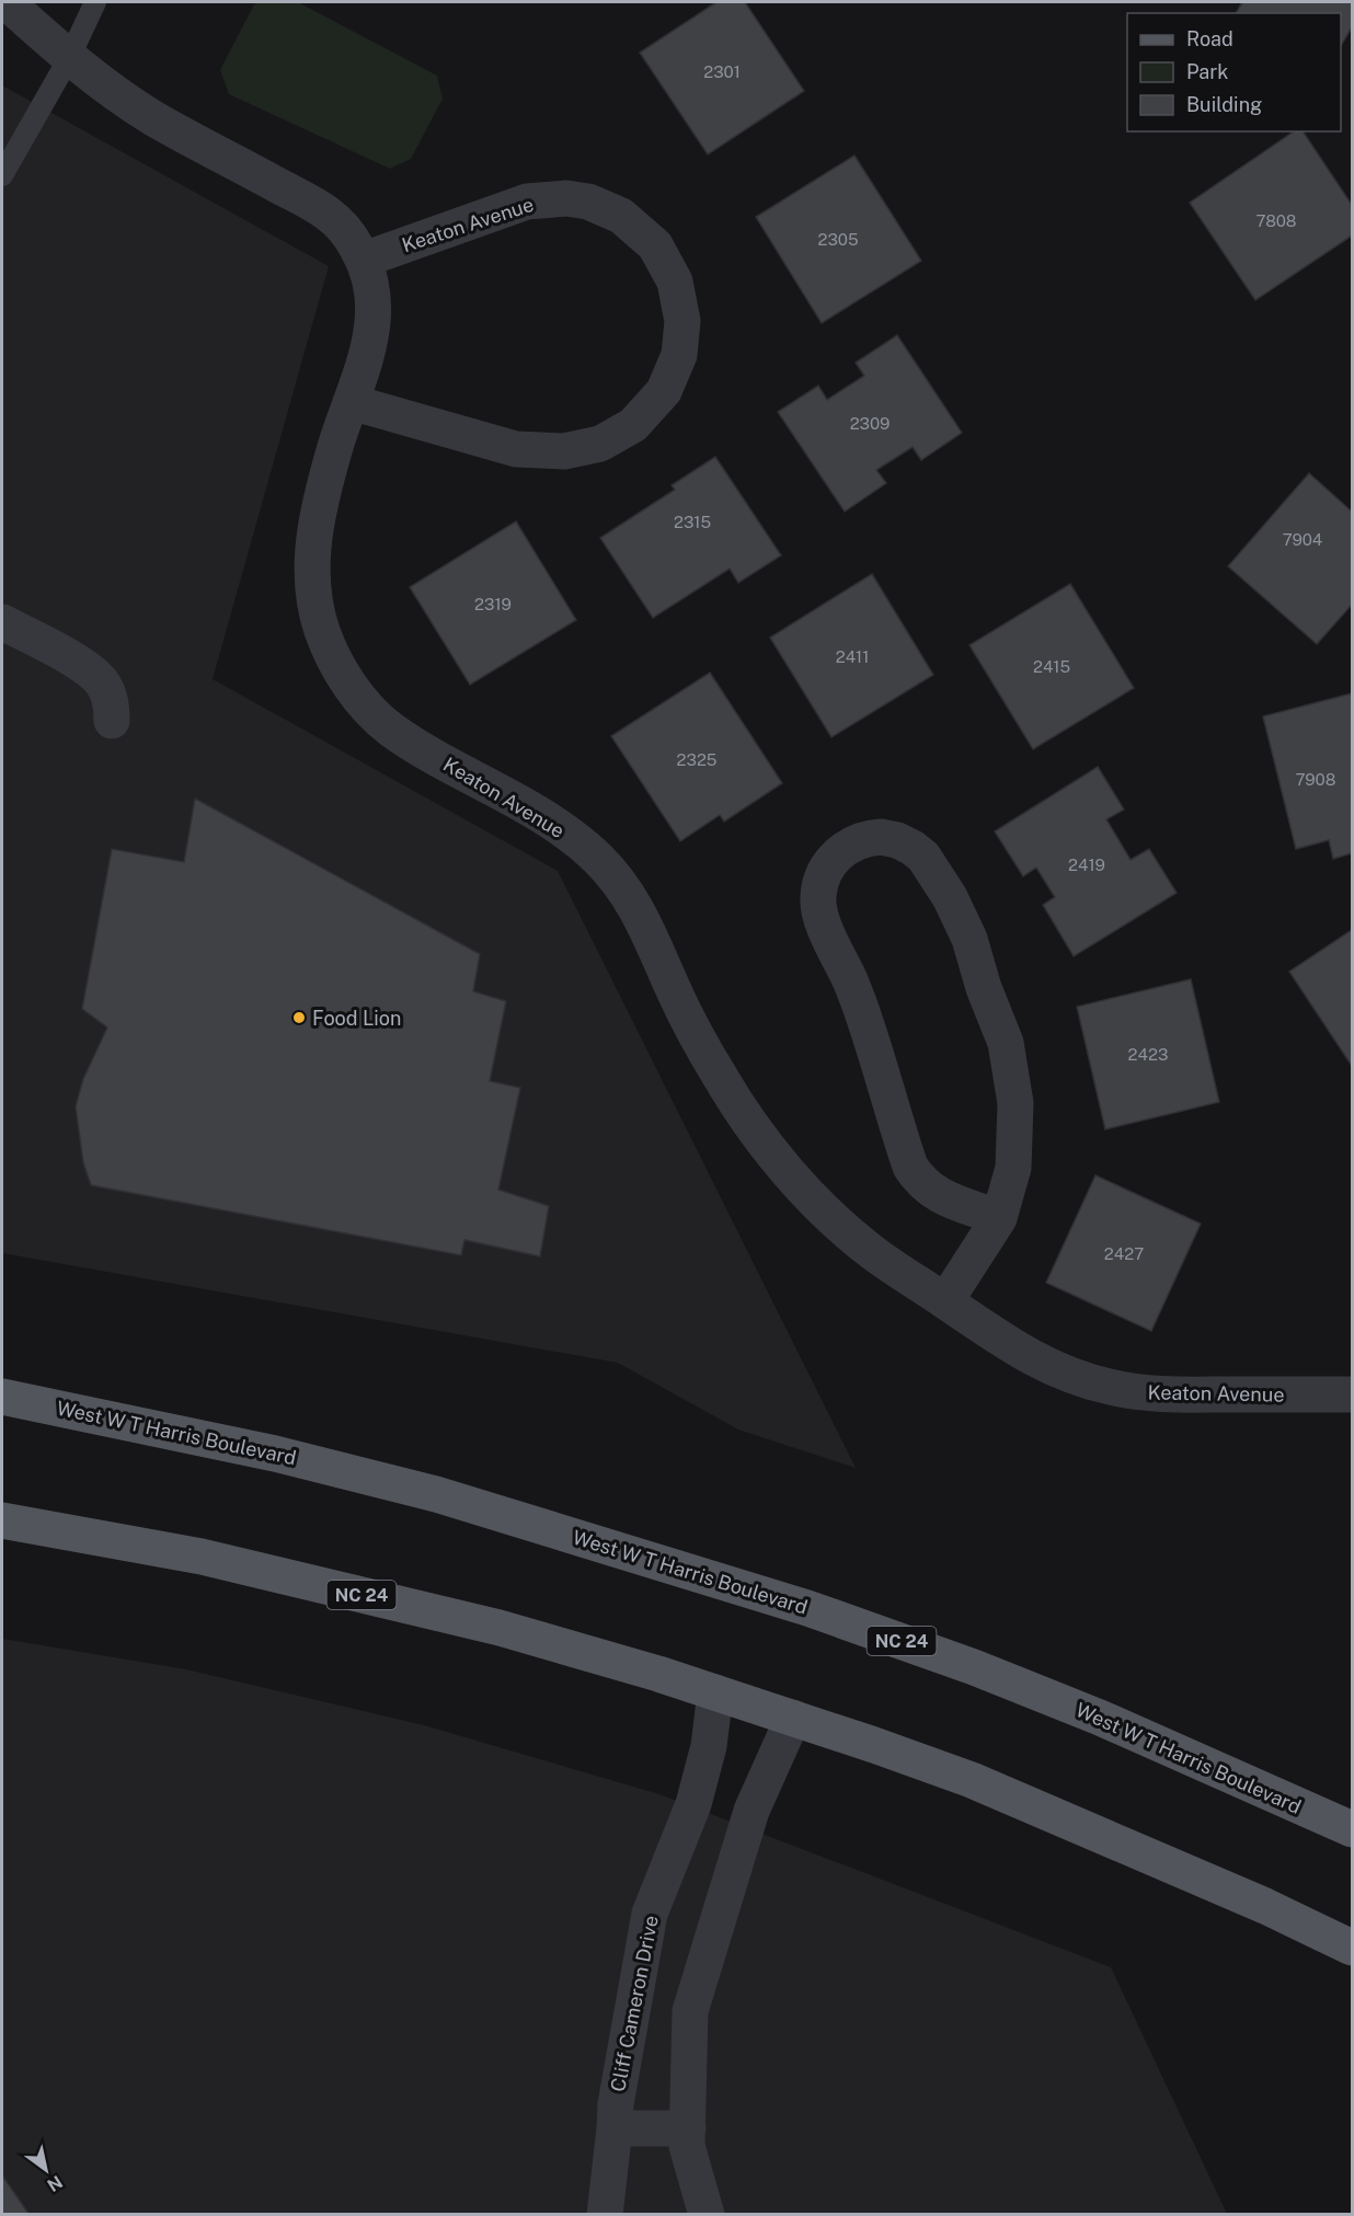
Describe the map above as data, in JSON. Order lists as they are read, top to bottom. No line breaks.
{"streets":{"main road":["West W T Harris Boulevard","NC 24"],"street":["Keaton Avenue","Cliff Cameron Drive"]},"crossings":[["NC 24","Cliff Cameron Drive"]],"places":["Food Lion"],"house_numbers":["2301","7808","2305","2309","2315","7904","2319","2411","2415","2325","7908","2419","2423","2427"],"legend":["Road","Park","Building"],"north":"bottom right"}
